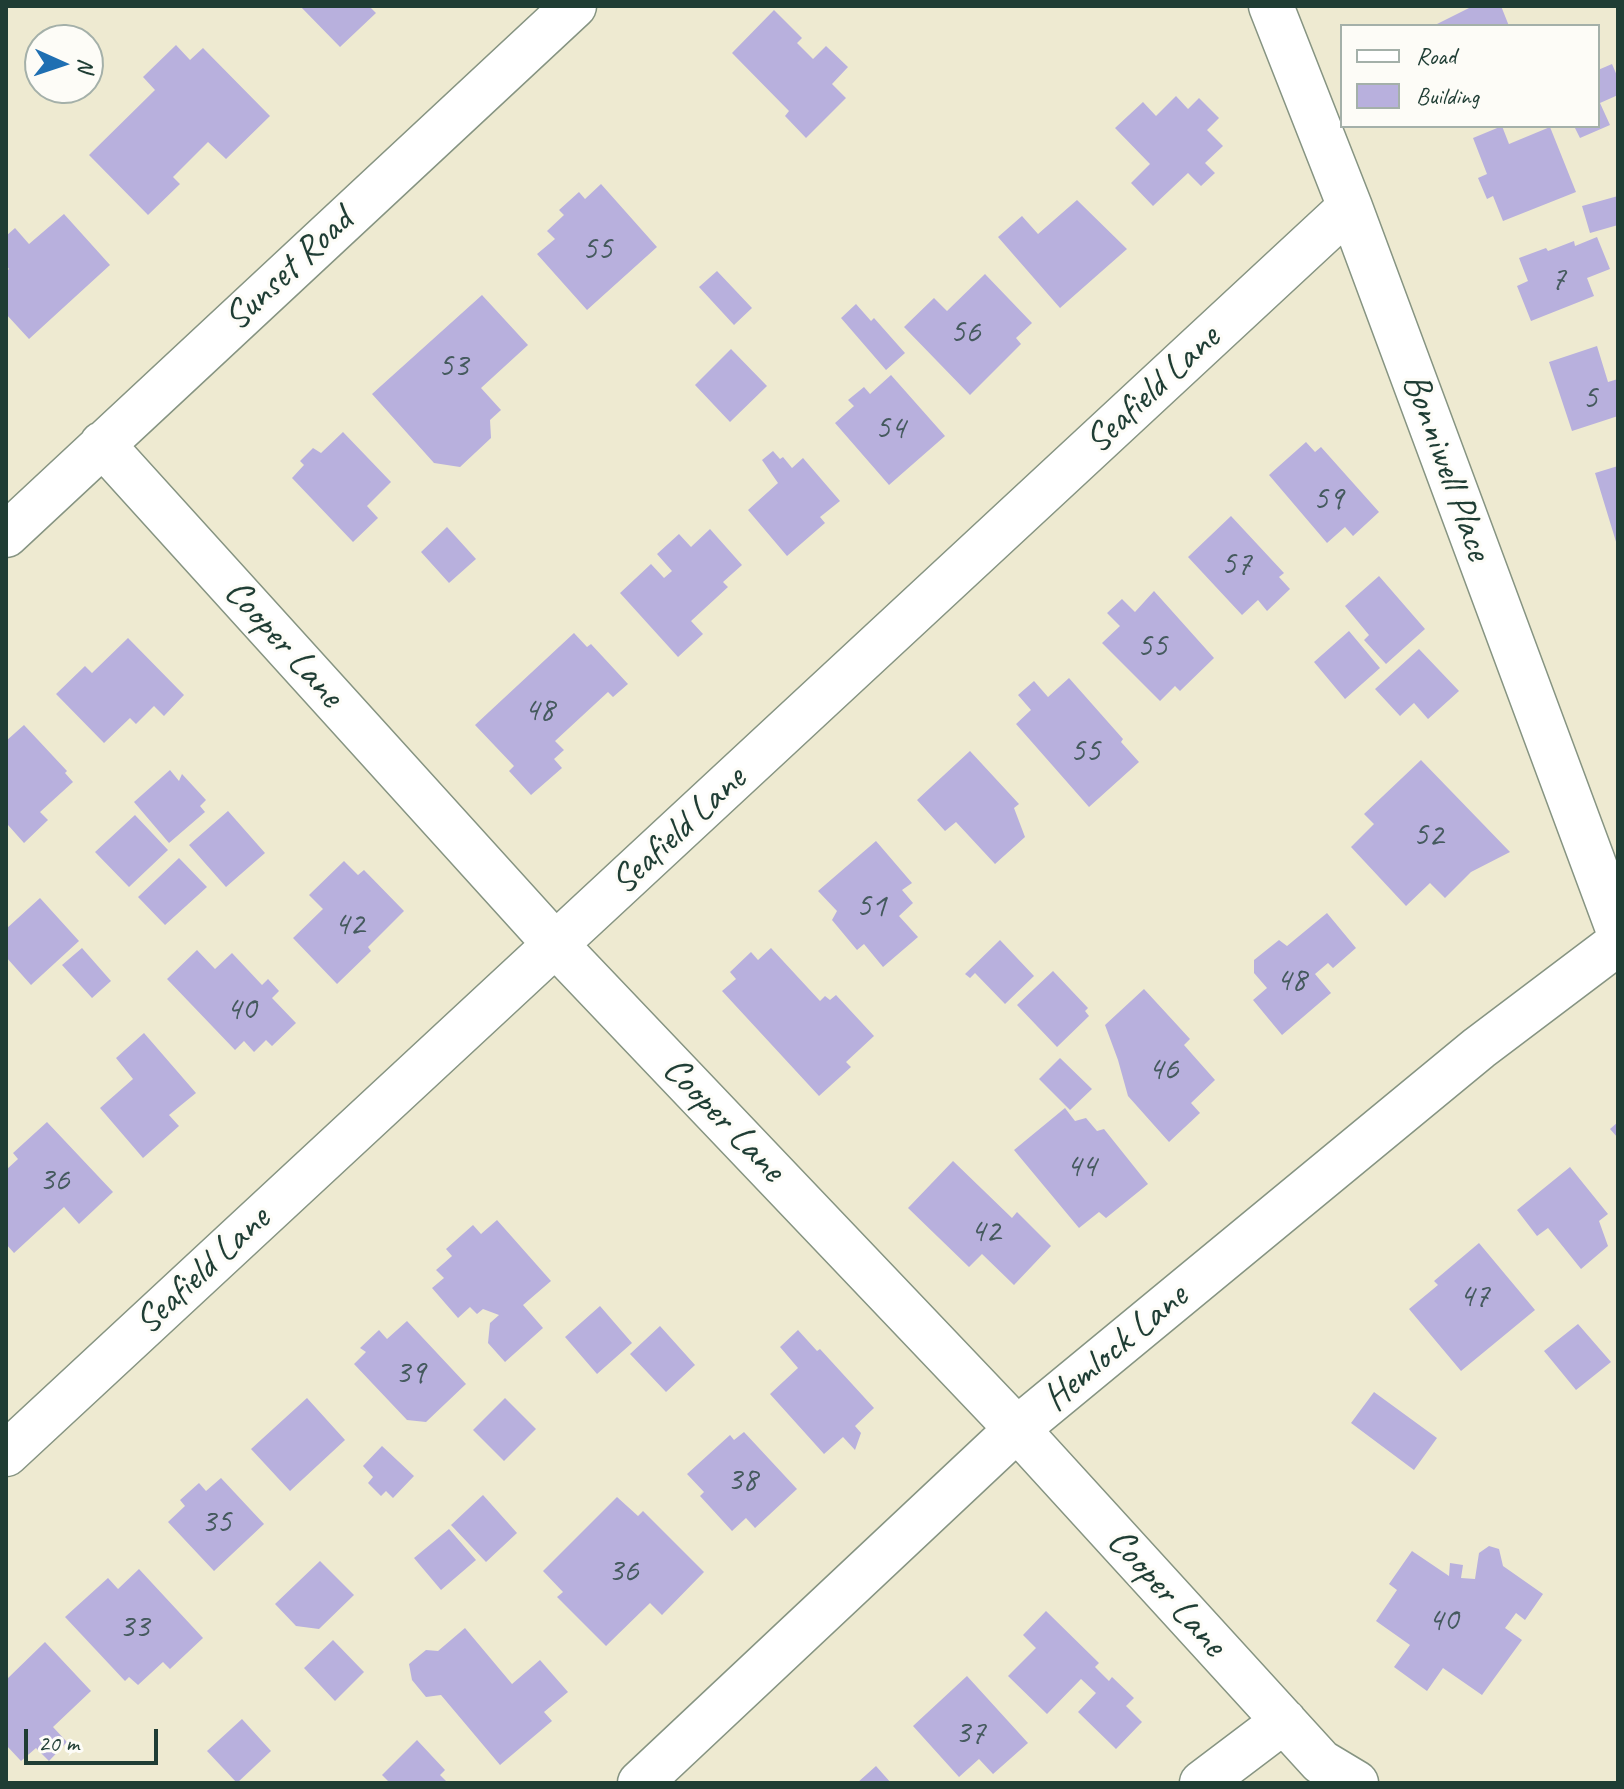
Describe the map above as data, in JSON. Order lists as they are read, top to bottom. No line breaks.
{"streets":{"street":["Sunset Road","Seafield Lane","Bonniwell Place","Cooper Lane","Hemlock Lane"]},"crossings":[["Sunset Road","Cooper Lane"],["Seafield Lane","Bonniwell Place"],["Seafield Lane","Cooper Lane"],["Cooper Lane","Hemlock Lane"]],"house_numbers":["55","7","56","53","5","54","59","57","55","48","55","52","51","42","48","40","46","44","36","42","47","39","38","35","36","40","33","37"],"legend":["Road","Building"],"scale_bar":"20 m","north":"right"}
